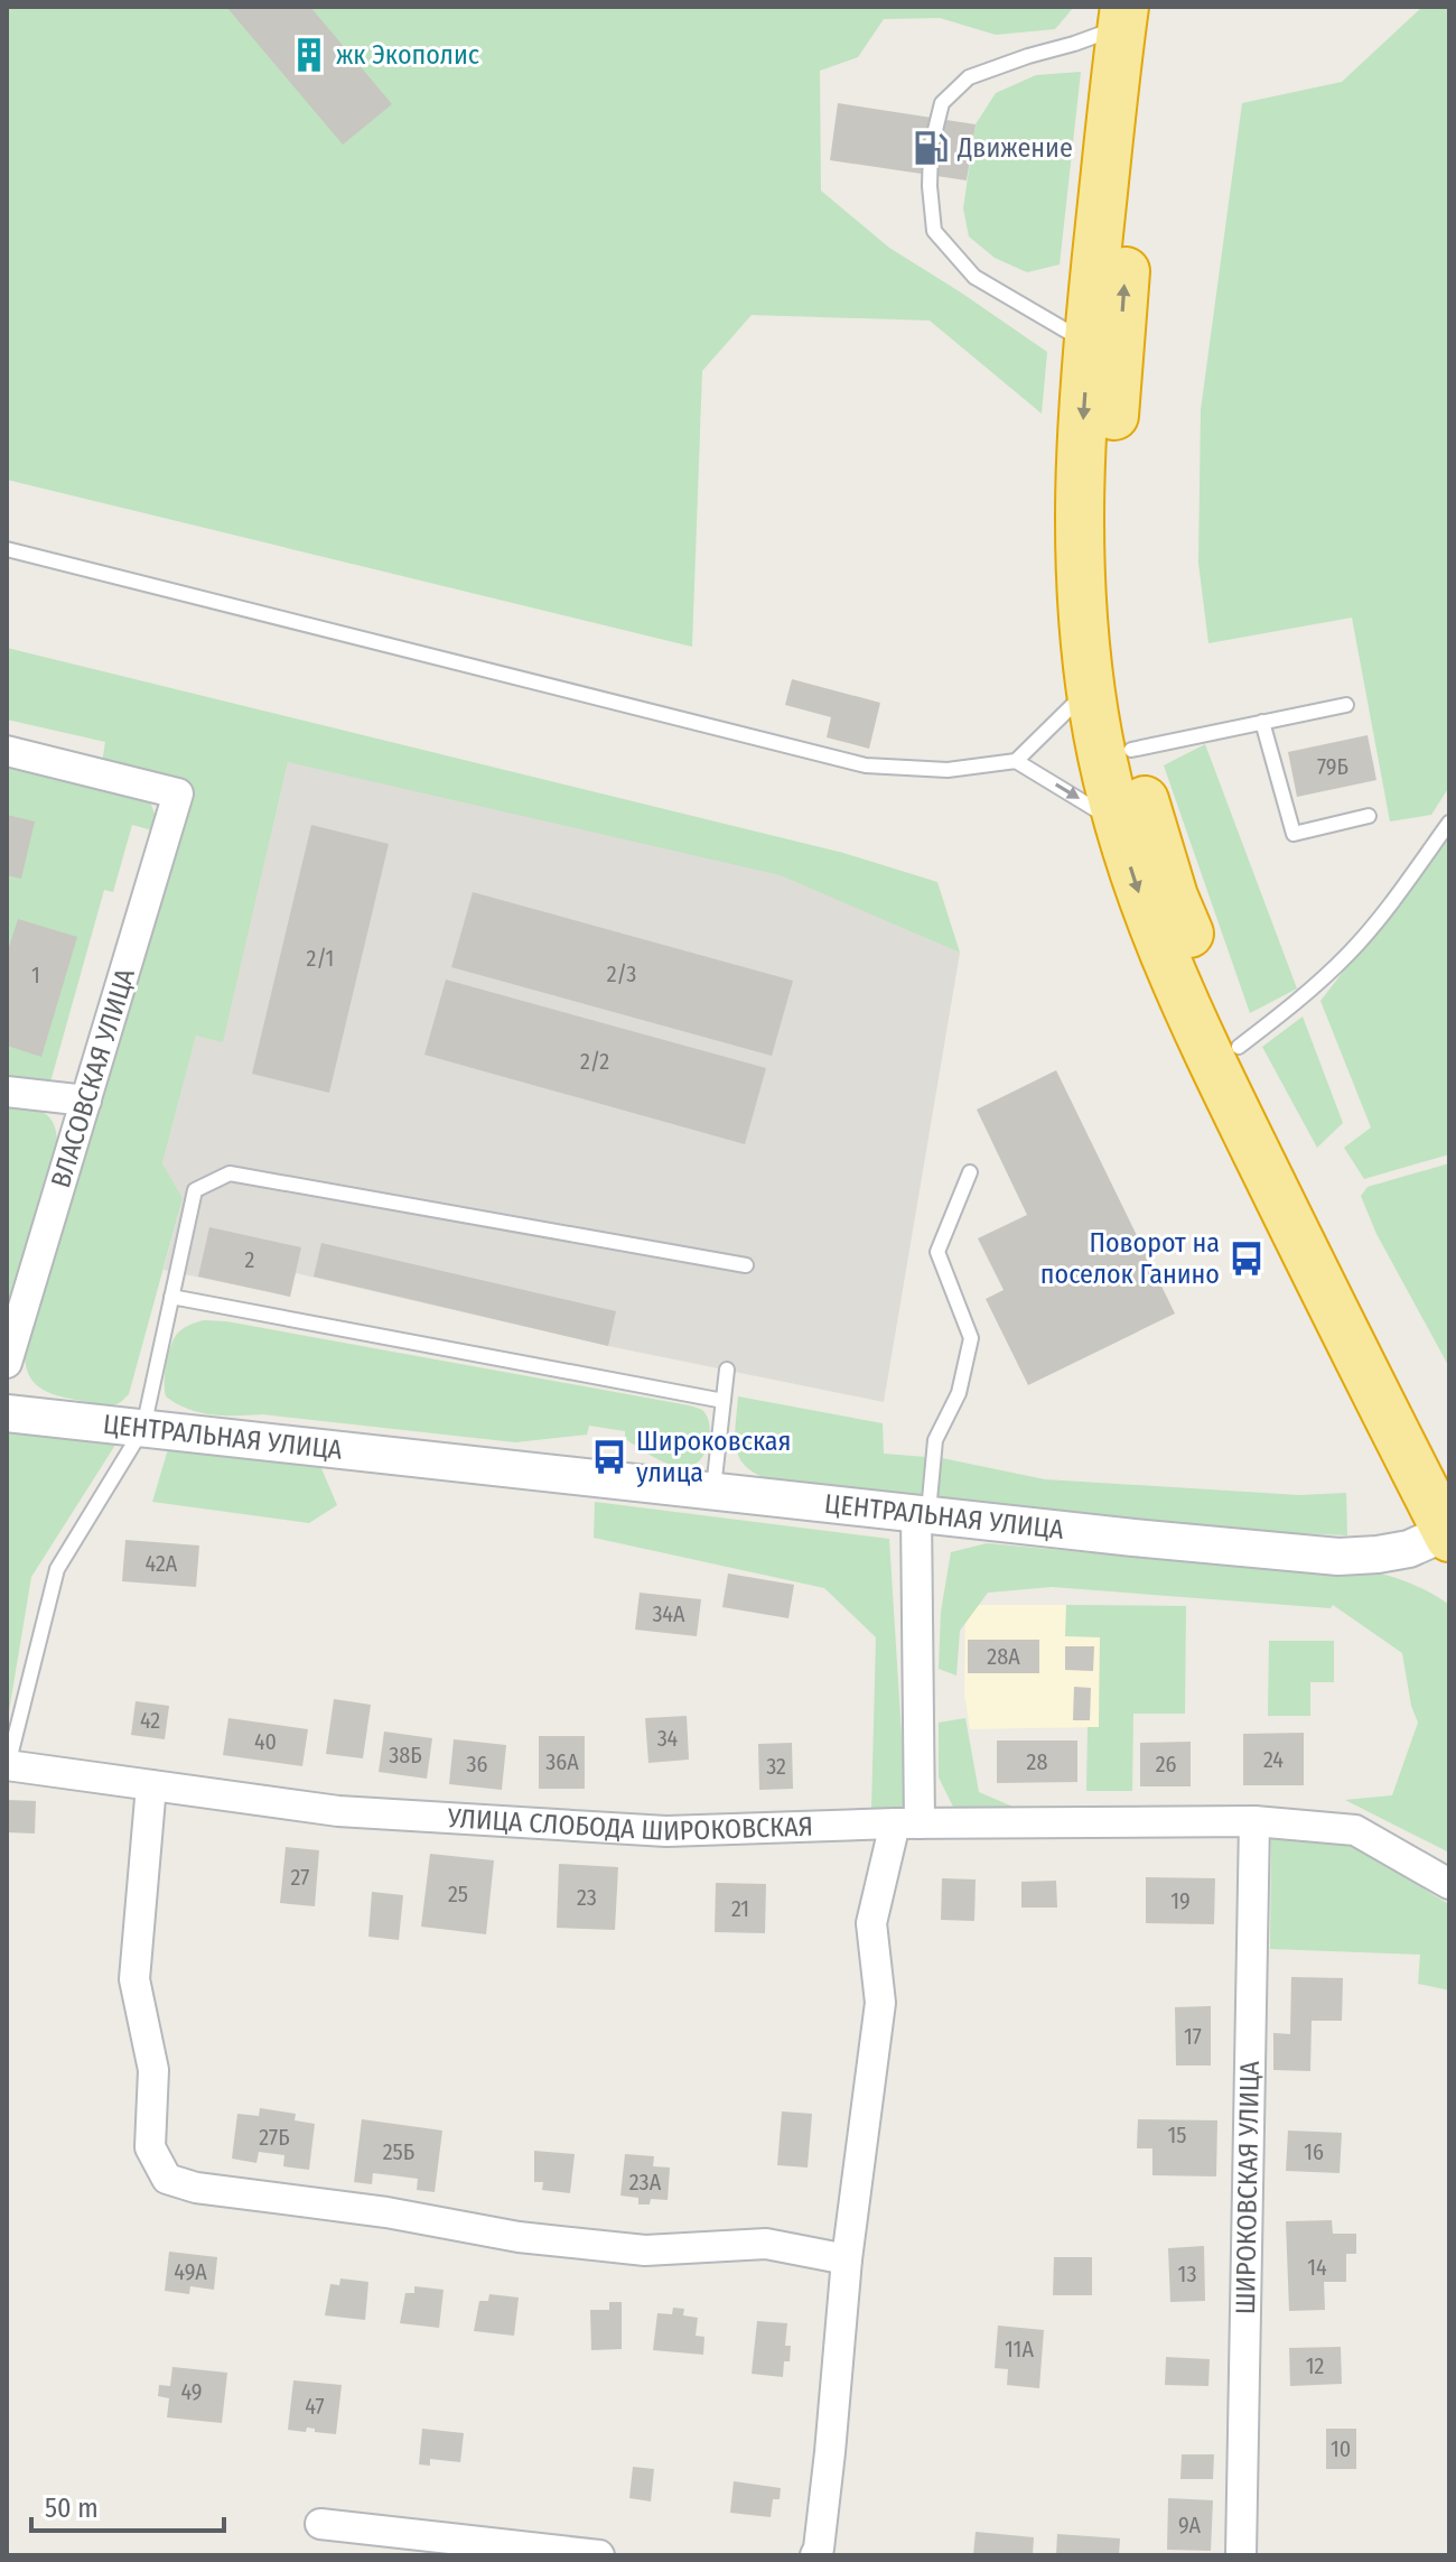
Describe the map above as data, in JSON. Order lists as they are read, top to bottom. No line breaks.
{"streets":{"street":["ВЛАСОВСКАЯ УЛИЦА","ЦЕНТРАЛЬНАЯ УЛИЦА","УЛИЦА СЛОБОДА ШИРОКОВСКАЯ","ШИРОКОВСКАЯ УЛИЦА"]},"crossings":[["УЛИЦА СЛОБОДА ШИРОКОВСКАЯ","ШИРОКОВСКАЯ УЛИЦА"]],"places":{"building":["жк Экополис"],"fuel station":["Движение"],"bus stop":["Поворот на поселок Ганино","Широковская улица"]},"house_numbers":["79Б","2/1","2/3","1","2/2","2","42А","34А","28А","42","34","40","38Б","24","36А","28","36","26","32","27","25","23","19","21","17","15","27Б","25Б","16","23А","14","49А","13","11А","12","49","47","10","9А"],"scale_bar":"50 m"}
